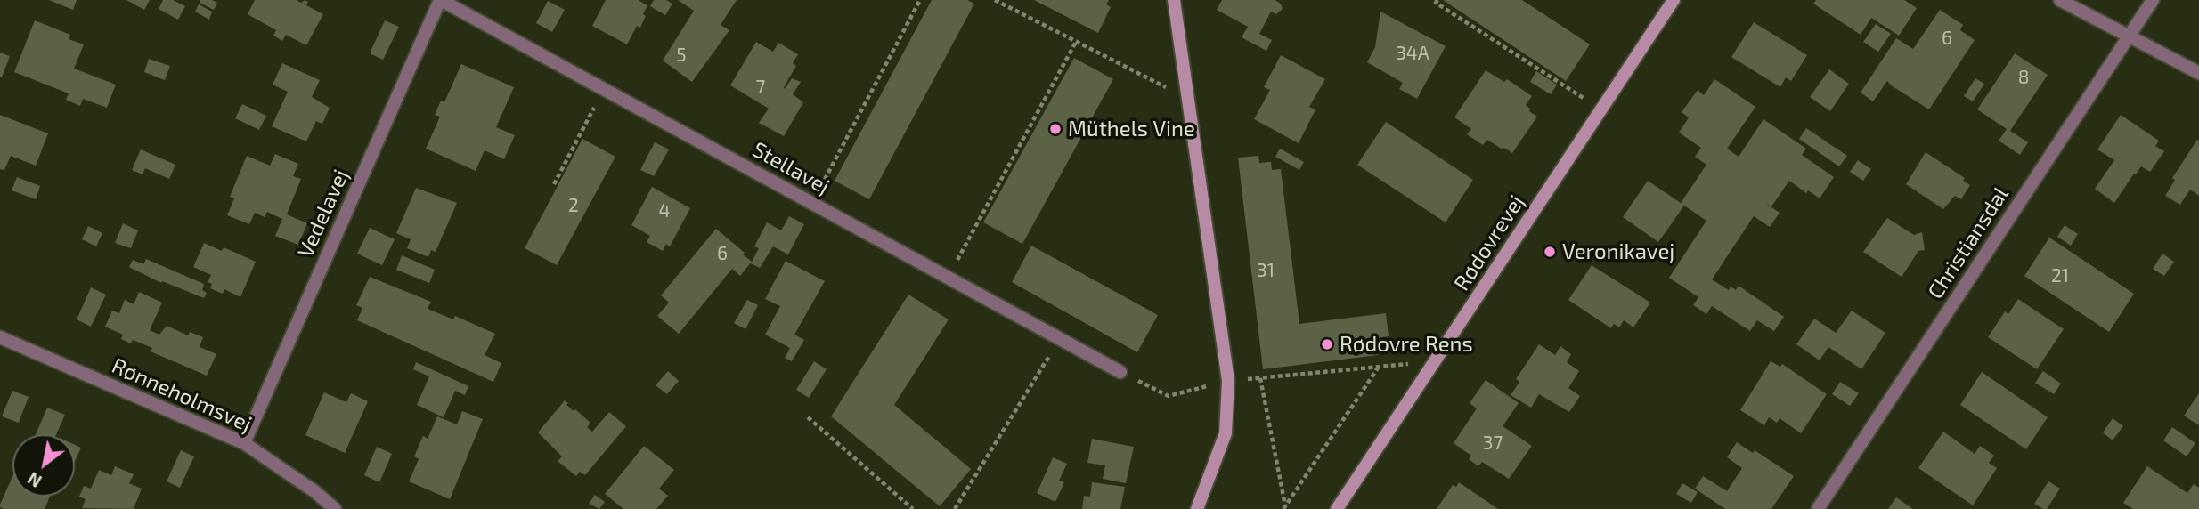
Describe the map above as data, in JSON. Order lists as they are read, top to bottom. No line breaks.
{"streets":{"street":["Stellavej","Vedelavej","Rødovrevej","Christiansdal","Rønneholmsvej"]},"crossings":[["Stellavej","Vedelavej"],["Vedelavej","Rønneholmsvej"]],"places":["Müthels Vine","Veronikavej","Rødovre Rens"],"house_numbers":["6","34A","5","8","7","2","4","6","31","21","37"],"north":"bottom left"}
